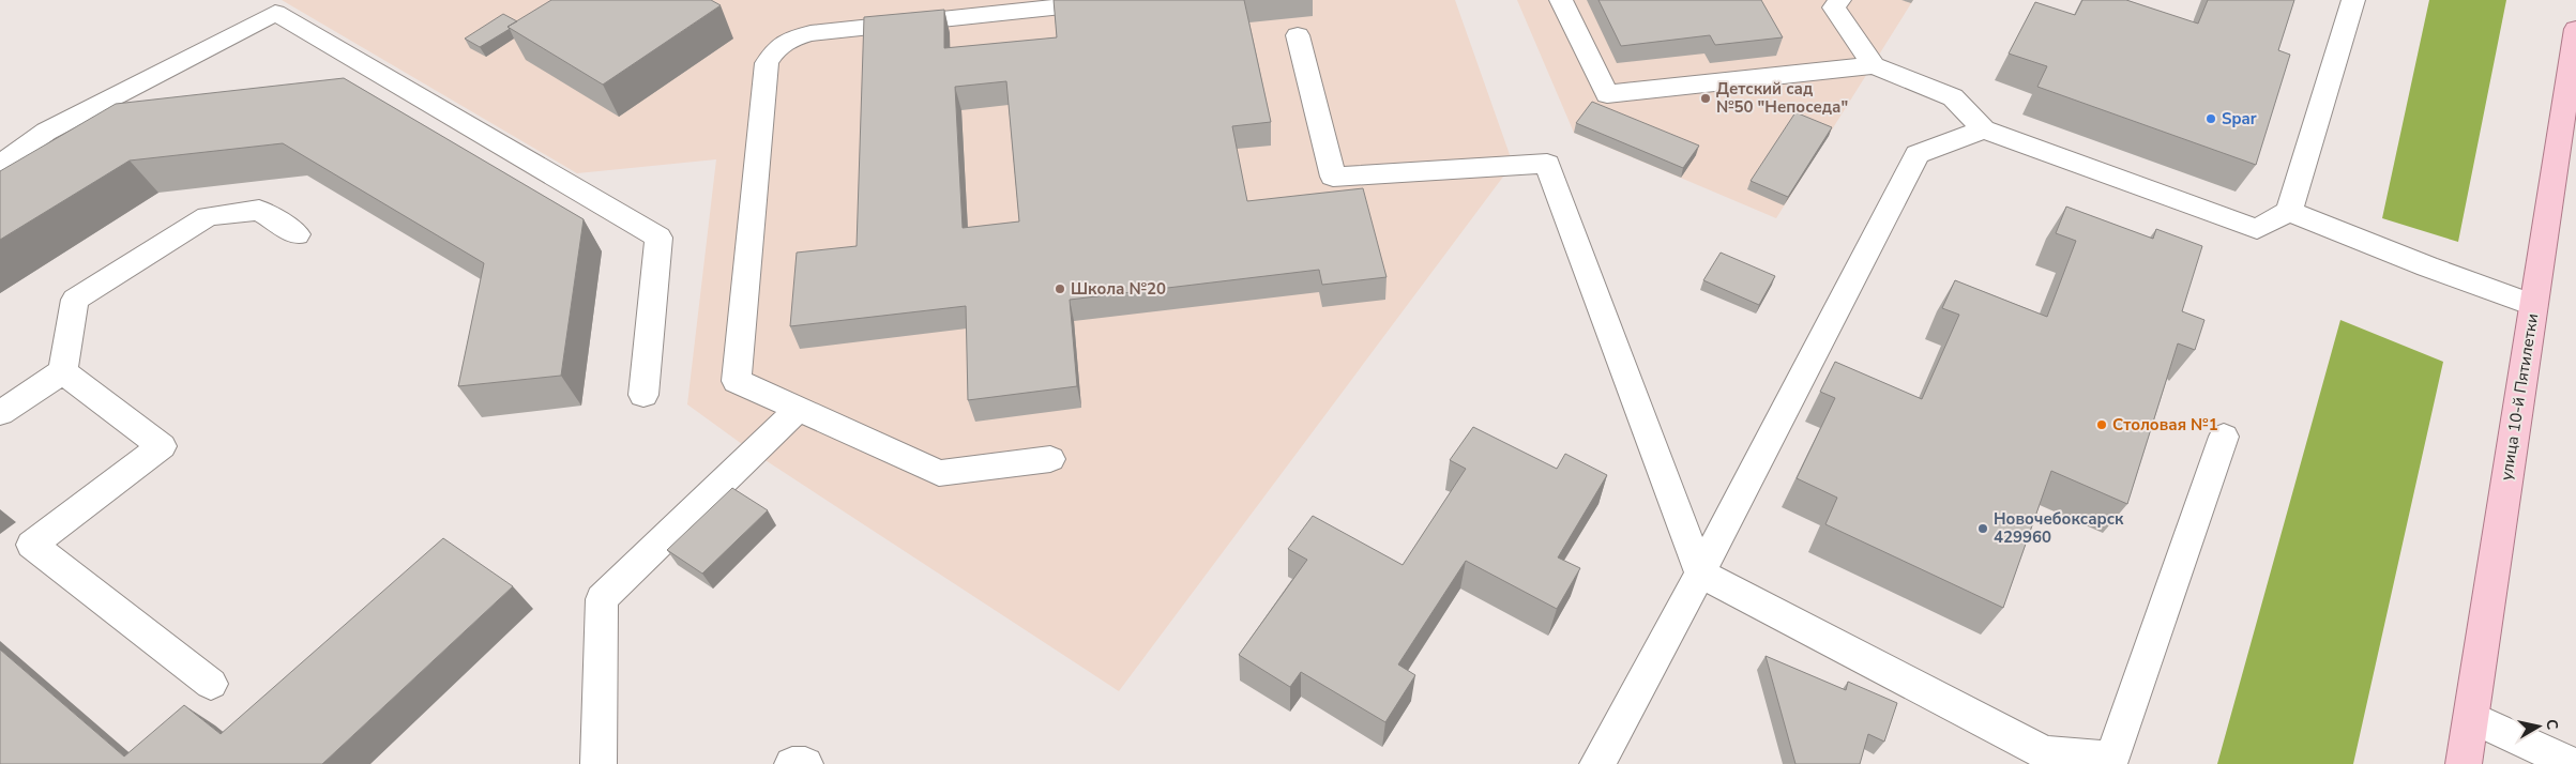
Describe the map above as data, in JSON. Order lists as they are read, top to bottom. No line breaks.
{"streets":{"main road":["улица 10-й Пятилетки"]},"places":["Детский сад №50 \"Непоседа\"","Spar","Школа №20","Столовая №1","Новочебоксарск 429960"],"north":"right"}
